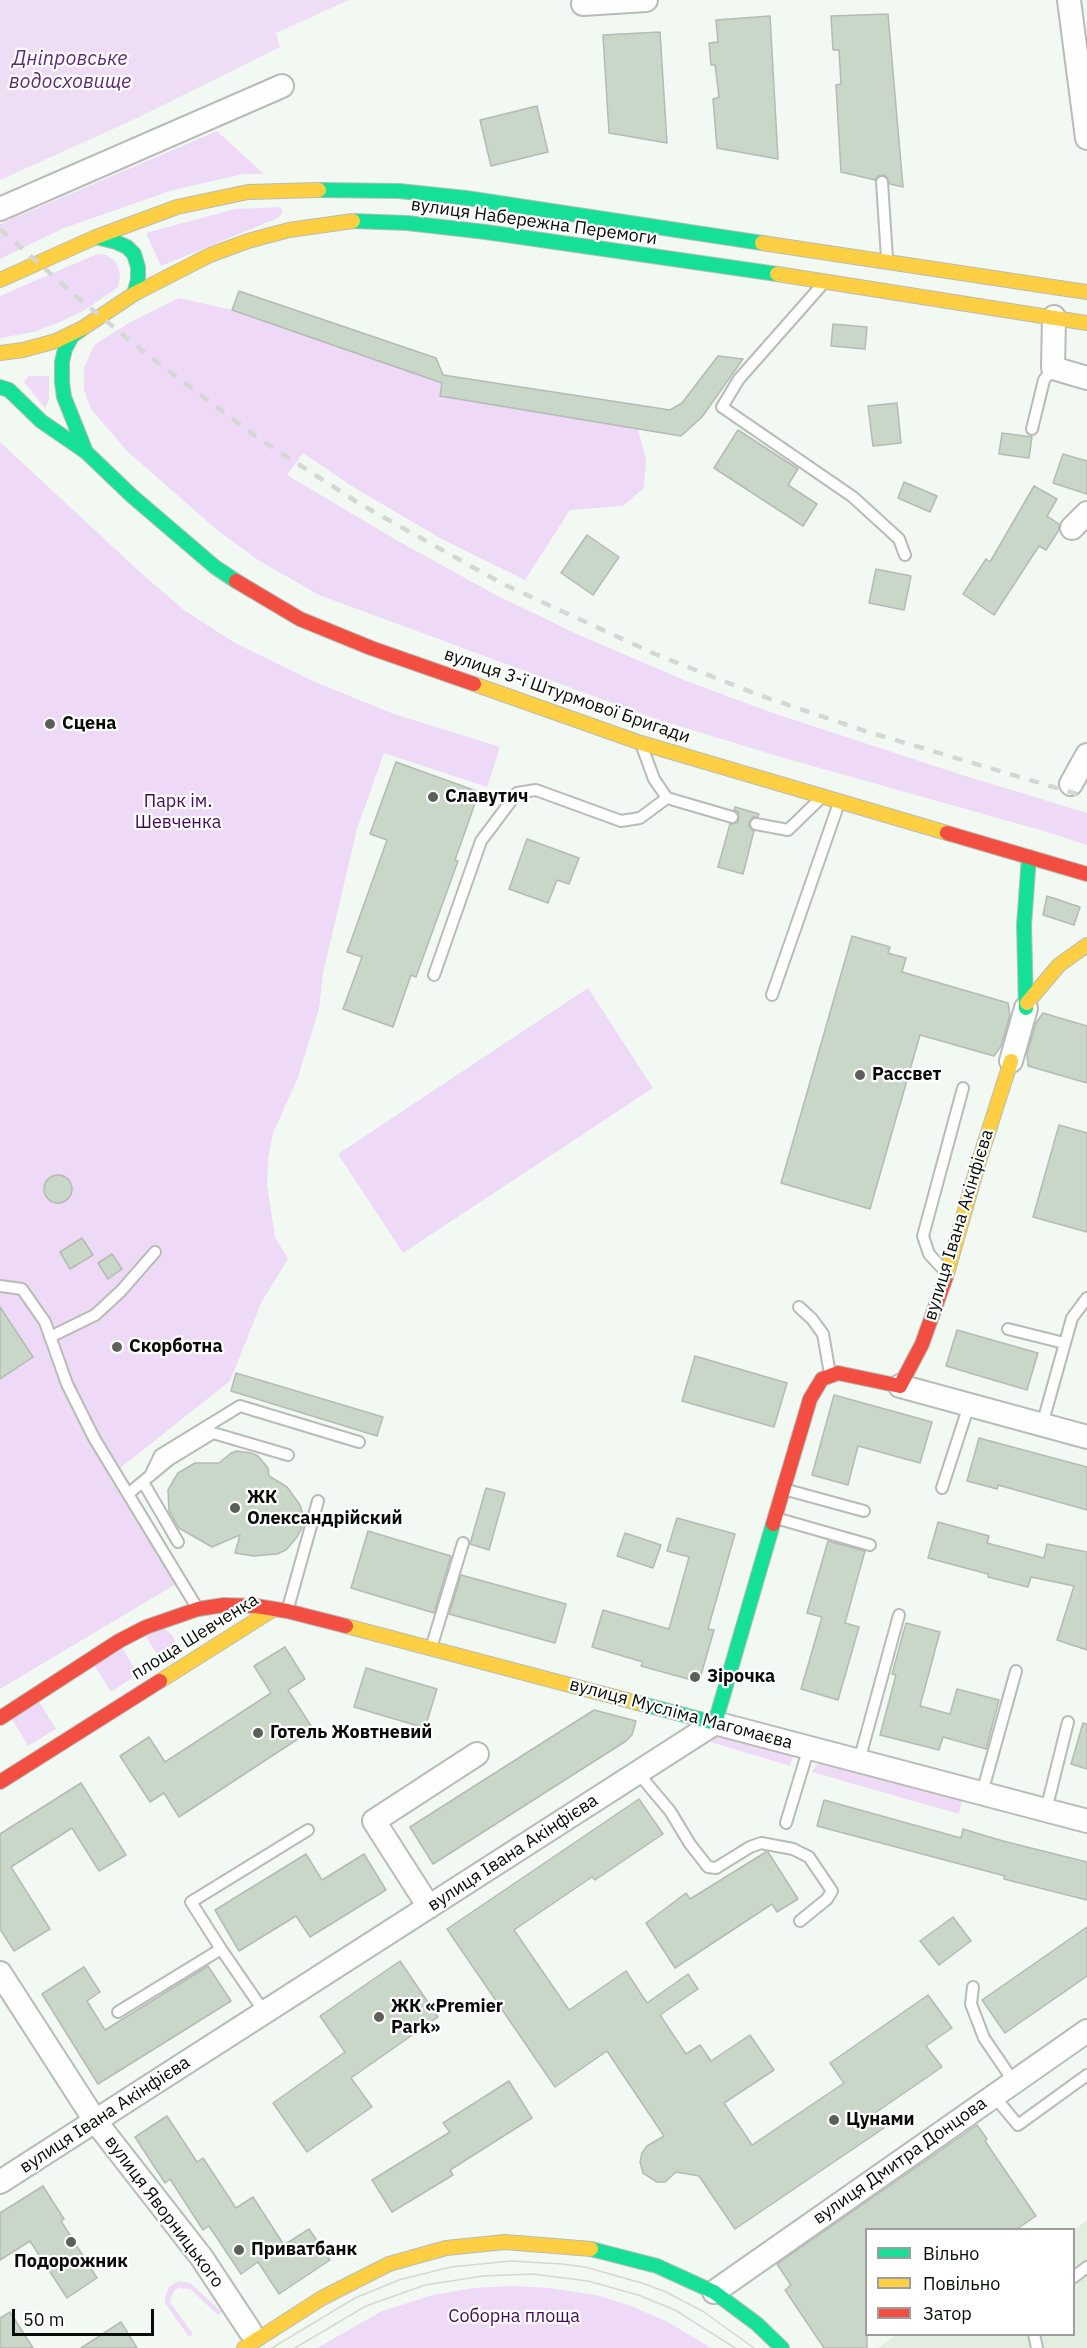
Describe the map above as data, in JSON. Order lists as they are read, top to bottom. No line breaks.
{"streets":{"main road":["вулиця Набережна Перемоги","вулиця 3-ї Штурмової Бригади","вулиця Івана Акінфієва","площа Шевченка","вулиця Мусліма Магомаєва"],"street":["вулиця Дмитра Донцова","вулиця Яворницького"]},"crossings":[["вулиця Набережна Перемоги","вулиця 3-ї Штурмової Бригади"],["вулиця Івана Акінфієва","вулиця Мусліма Магомаєва"],["вулиця Івана Акінфієва","вулиця Яворницького"],["площа Шевченка","вулиця Мусліма Магомаєва"]],"water":["Дніпровське водосховище"],"parks":["Парк iм. Шевченка","Соборна площа"],"places":["Сцена","Славутич","Рассвет","Скорботна","ЖК Олександрійский","Зірочка","Готель Жовтневий","ЖК «Premier Park»","Цунами","Подорожник","Приватбанк"],"legend":["Вільно","Повільно","Затор"],"scale_bar":"50 m"}
